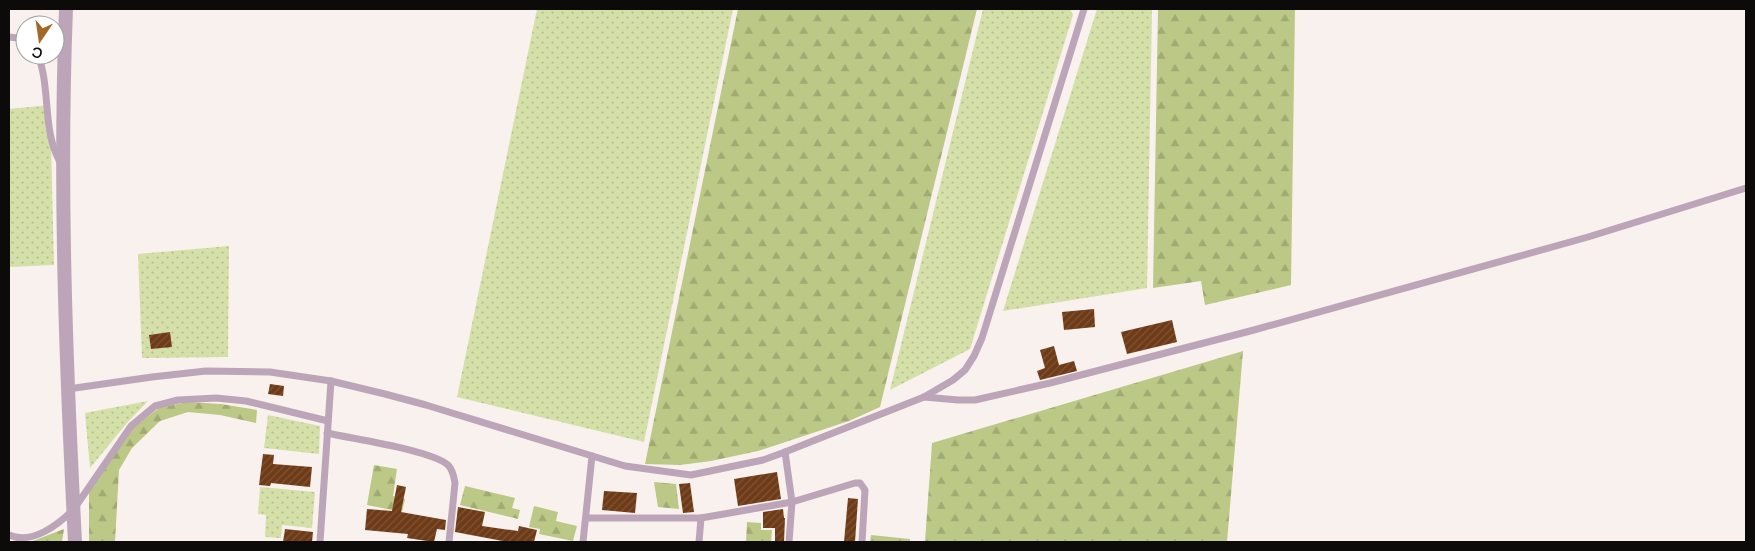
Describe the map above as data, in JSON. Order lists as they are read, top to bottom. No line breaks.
{"north":"bottom"}
